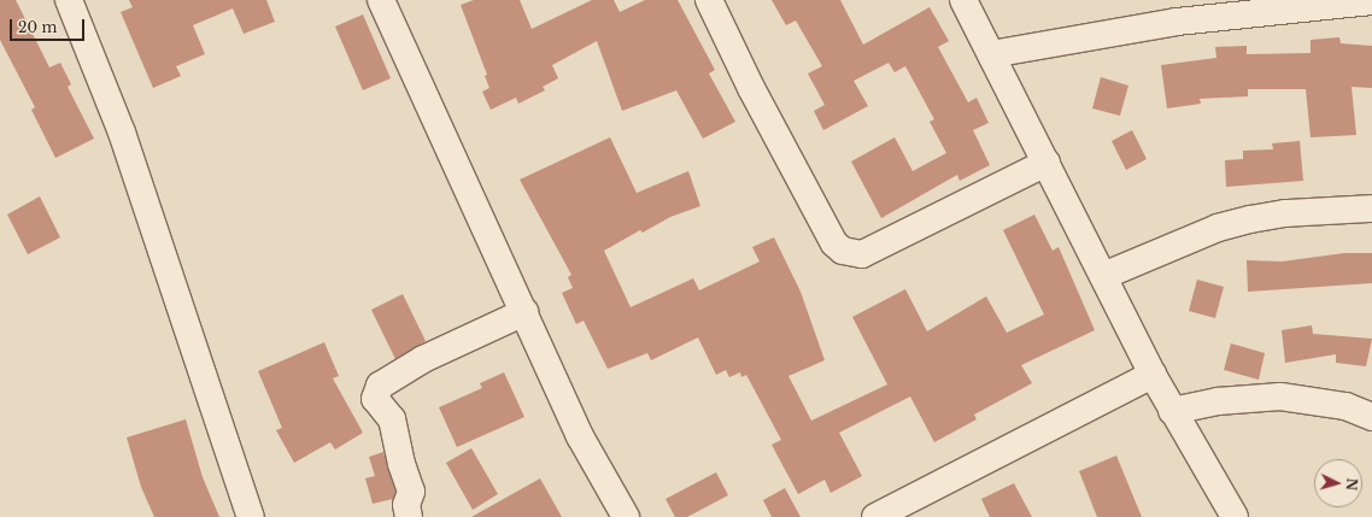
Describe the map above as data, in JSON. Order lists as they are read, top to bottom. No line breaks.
{"scale_bar":"20 m","north":"right"}
